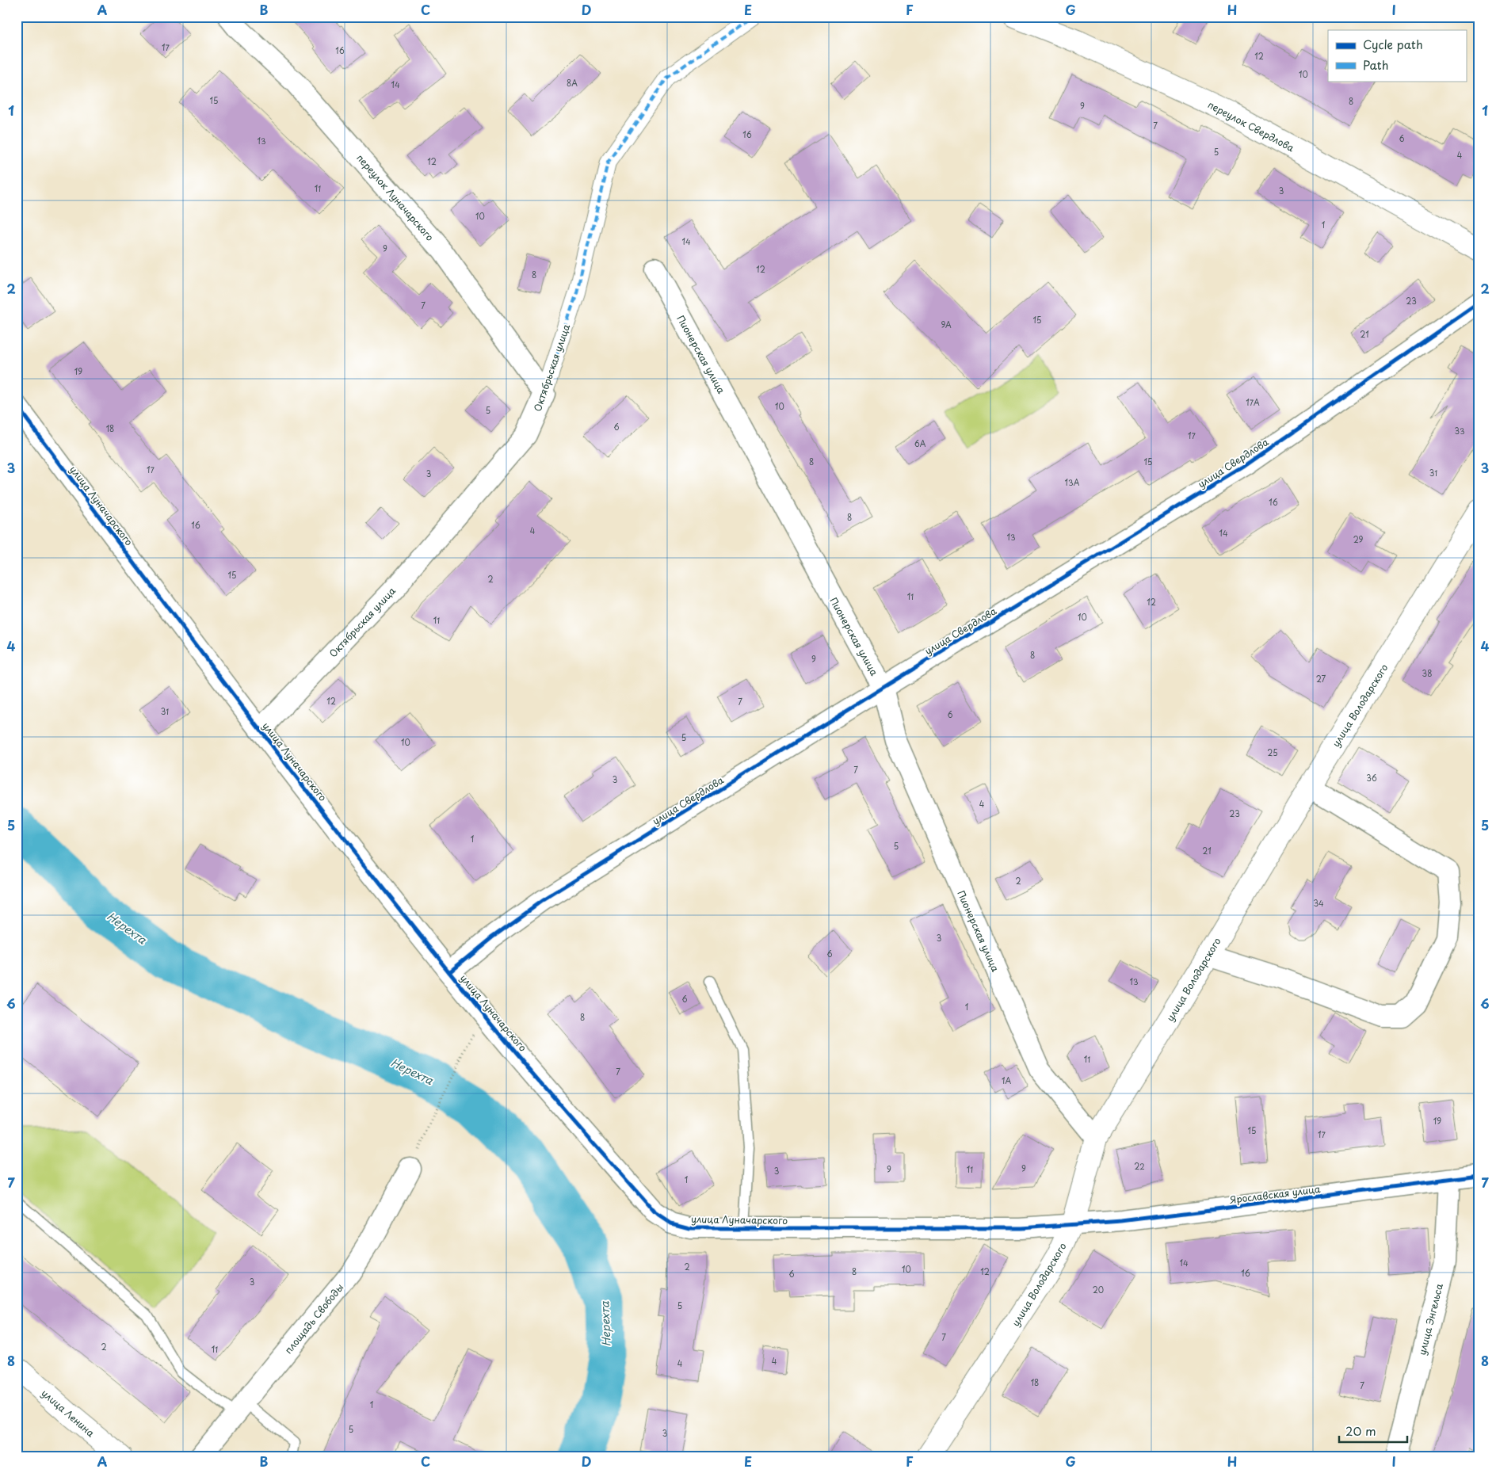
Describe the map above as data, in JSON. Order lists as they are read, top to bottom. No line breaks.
{"streets":{"main road":["переулок Свердлова","улица Володарского","улица Ленина"],"street":["переулок Луначарского","Пионерская улица","Октябрьская улица","улица Свердлова","улица Луначарского","Ярославская улица","площадь Свободы","улица Энгельса"]},"crossings":[["переулок Луначарского","Октябрьская улица"],["Пионерская улица","улица Свердлова"],["Пионерская улица","улица Володарского"],["Октябрьская улица","улица Луначарского"],["улица Свердлова","улица Луначарского"],["улица Луначарского","улица Володарского"],["улица Луначарского","Ярославская улица"],["улица Володарского","Ярославская улица"],["Ярославская улица","улица Энгельса"]],"water":["Нерехта"],"house_numbers":["17","16","12","10","8А","14","15","8","9","7","16","6","13","5","4","12","11","3","10","1","14","9","12","8","23","7","15","9А","21","19","17А","10","5","6","18","33","17","6А","8","15","17","31","3","13А","16","8","16","4","14","13","29","15","2","11","12","10","11","8","9","38","27","12","7","31","6","5","10","25","7","36","3","4","23","1","5","21","2","34","3","6","13","6","1","8","11","7","1А","19","15","17","22","9","9","11","3","1","14","2","10","8","12","16","6","3","20","5","7","2","11","4","4","18","7","1","5","3"],"legend":["Cycle path","Path"],"scale_bar":"20 m","grid":{"columns":["A","B","C","D","E","F","G","H","I"],"rows":["1","2","3","4","5","6","7","8"]}}
